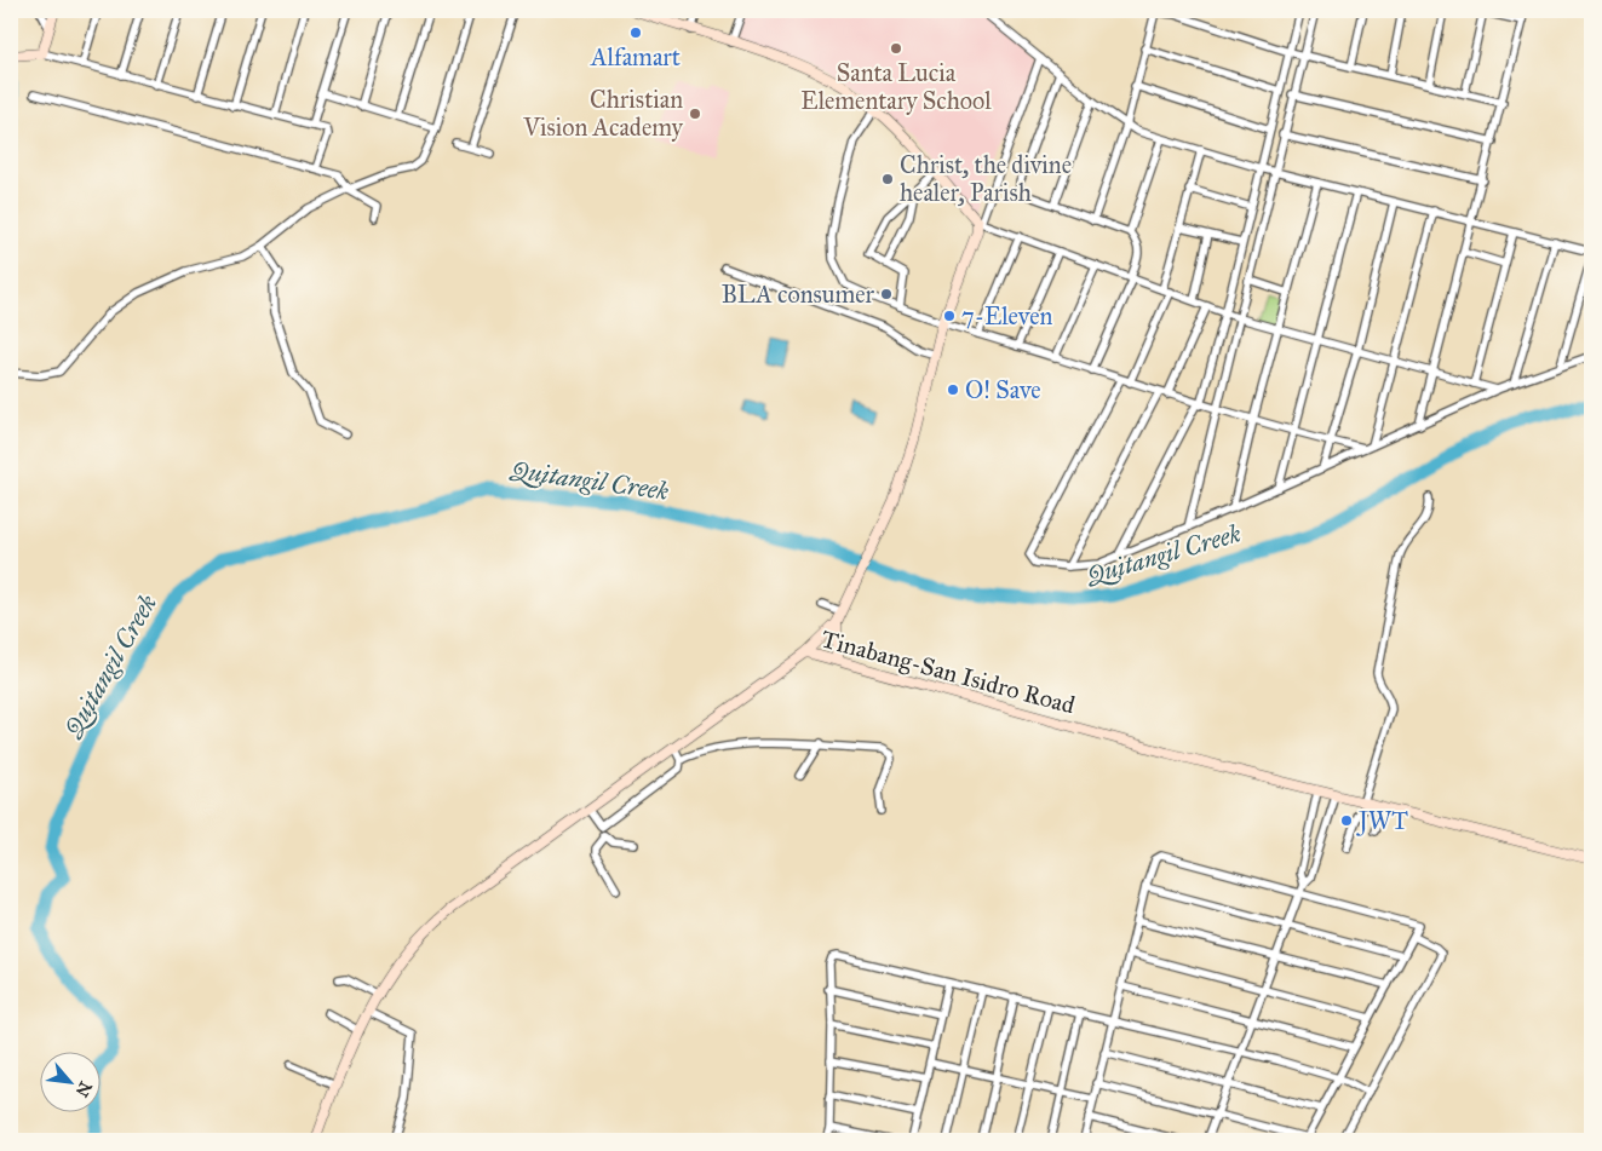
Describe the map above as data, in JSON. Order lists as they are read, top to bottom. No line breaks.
{"streets":{"street":["Tinabang-San Isidro Road"]},"water":["Quitangil Creek"],"places":["Alfamart","Santa Lucia Elementary School","Christian Vision Academy","Christ, the divine healer, Parish","BLA consumer","7-Eleven","O! Save","JWT"],"north":"bottom right"}
